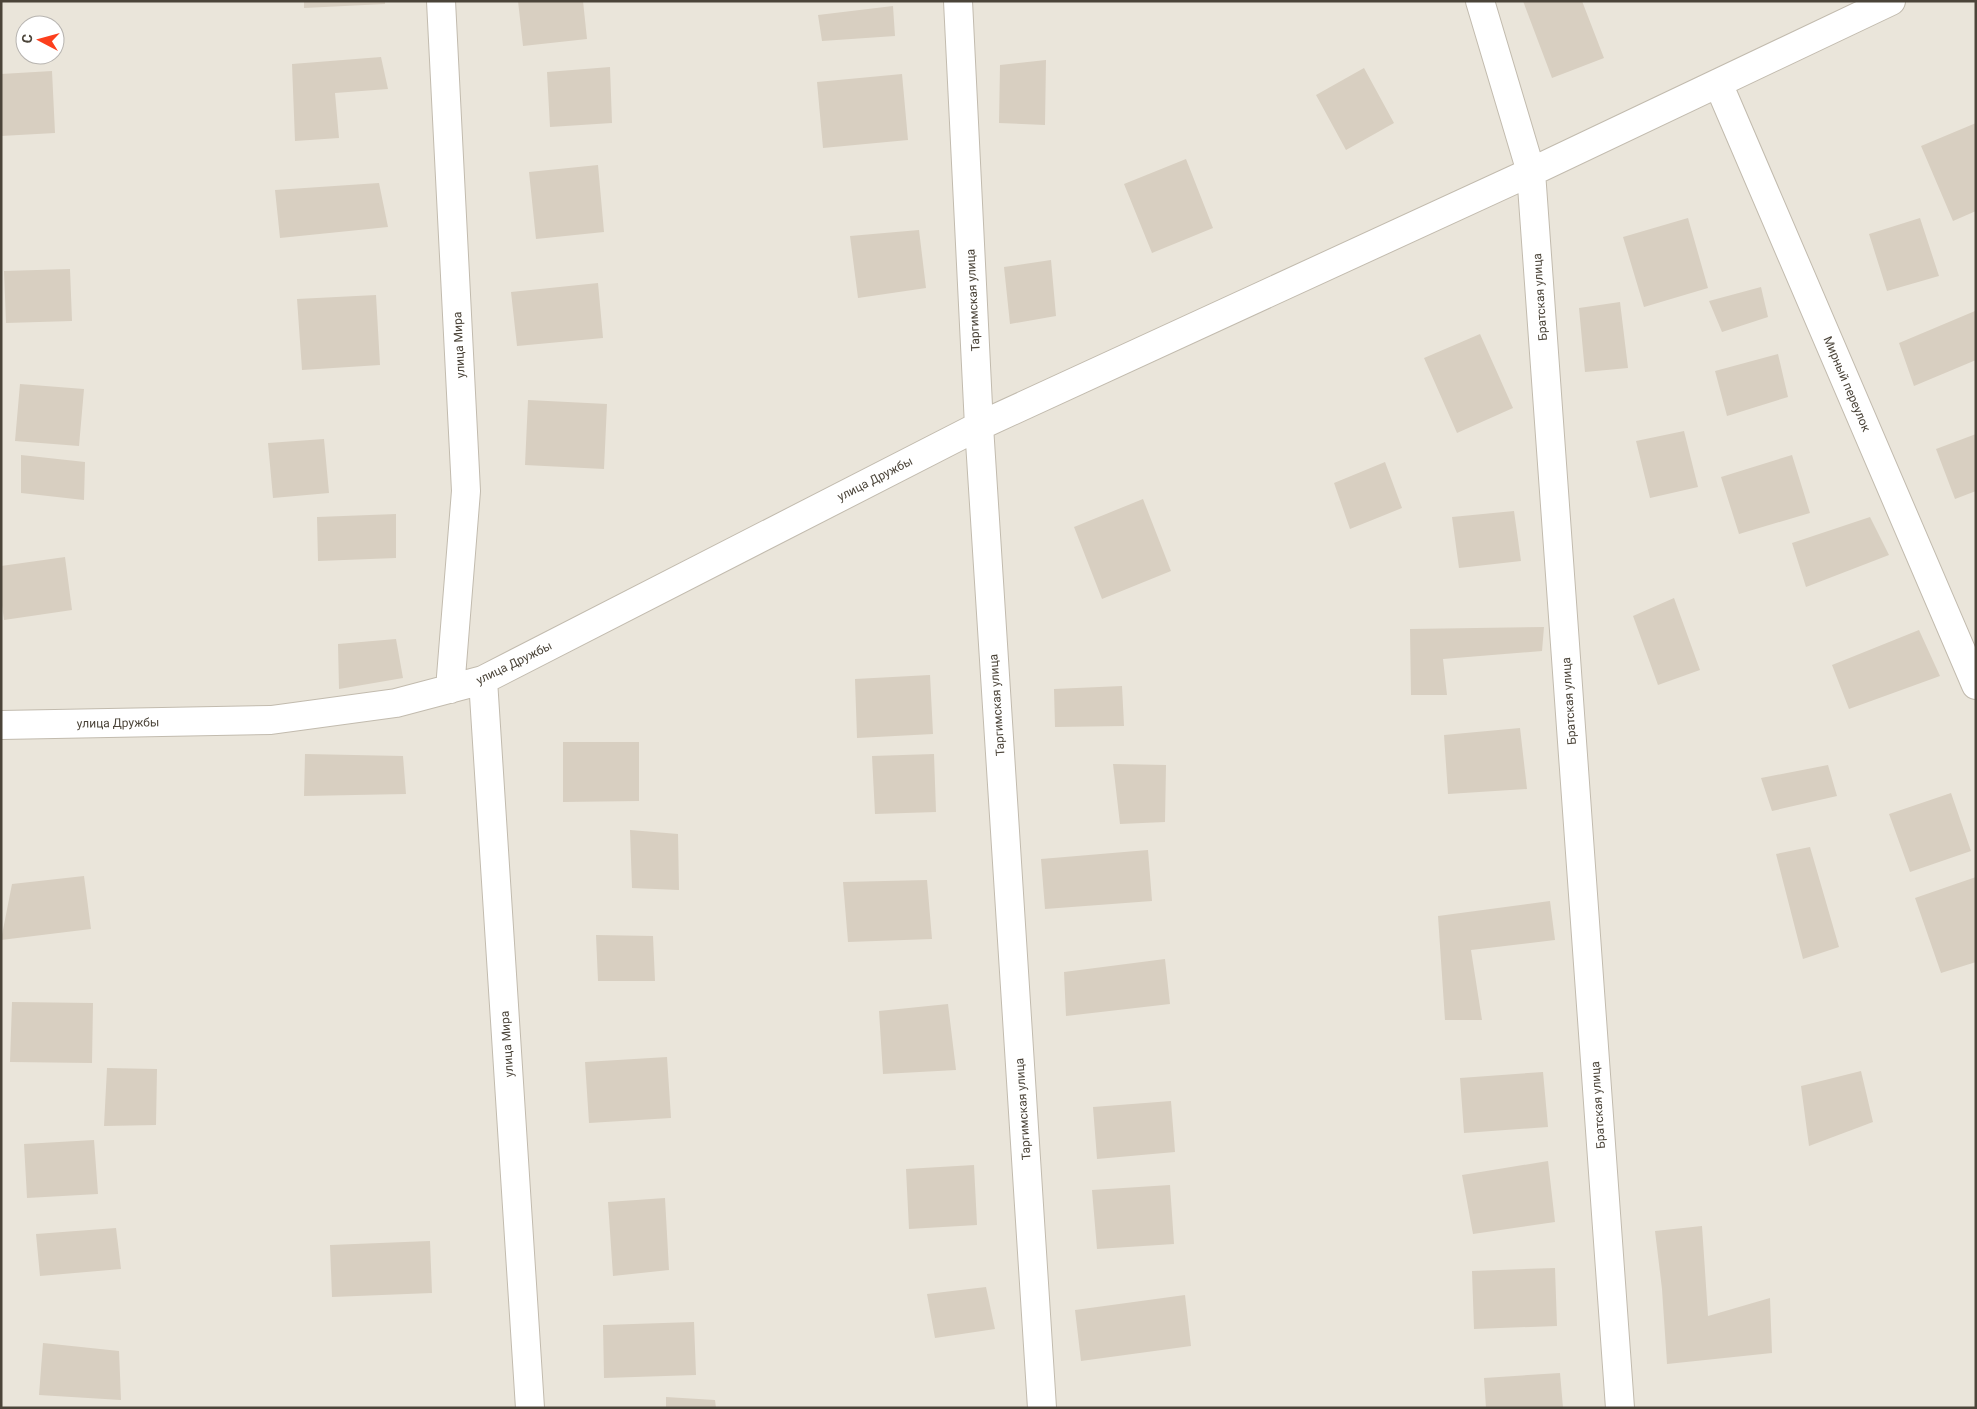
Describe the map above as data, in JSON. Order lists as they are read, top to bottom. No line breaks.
{"streets":{"street":["Братская улица","Таргимская улица","улица Мира","Мирный переулок","улица Дружбы"]},"crossings":[["Братская улица","улица Дружбы"],["Таргимская улица","улица Дружбы"],["улица Мира","улица Дружбы"],["Мирный переулок","улица Дружбы"]],"north":"left"}
